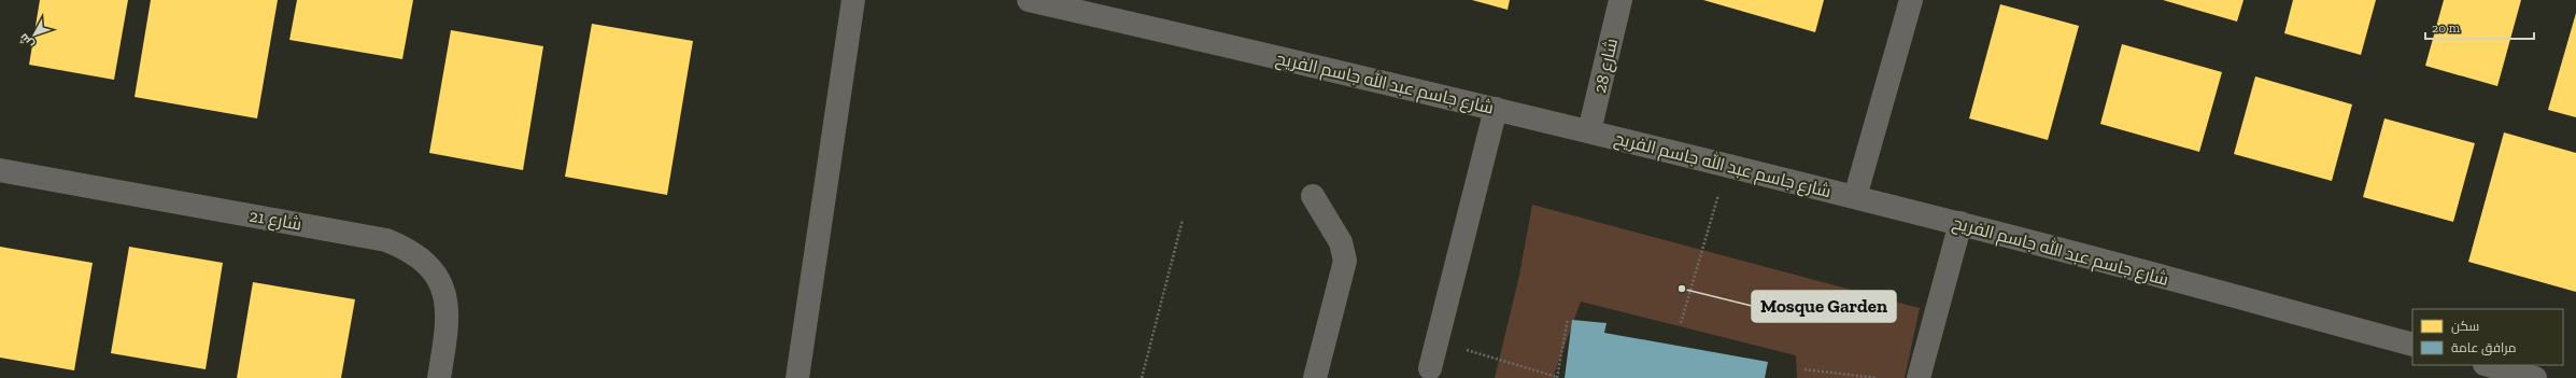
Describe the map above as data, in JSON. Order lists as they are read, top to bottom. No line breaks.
{"streets":{"street":["شارع 28","شارع جاسم عبد الله جاسم الفريح","شارع 21"]},"crossings":[["شارع 28","شارع جاسم عبد الله جاسم الفريح"]],"places":["Mosque Garden"],"legend":["سكن","مرافق عامة"],"scale_bar":"20 m","north":"bottom left"}
